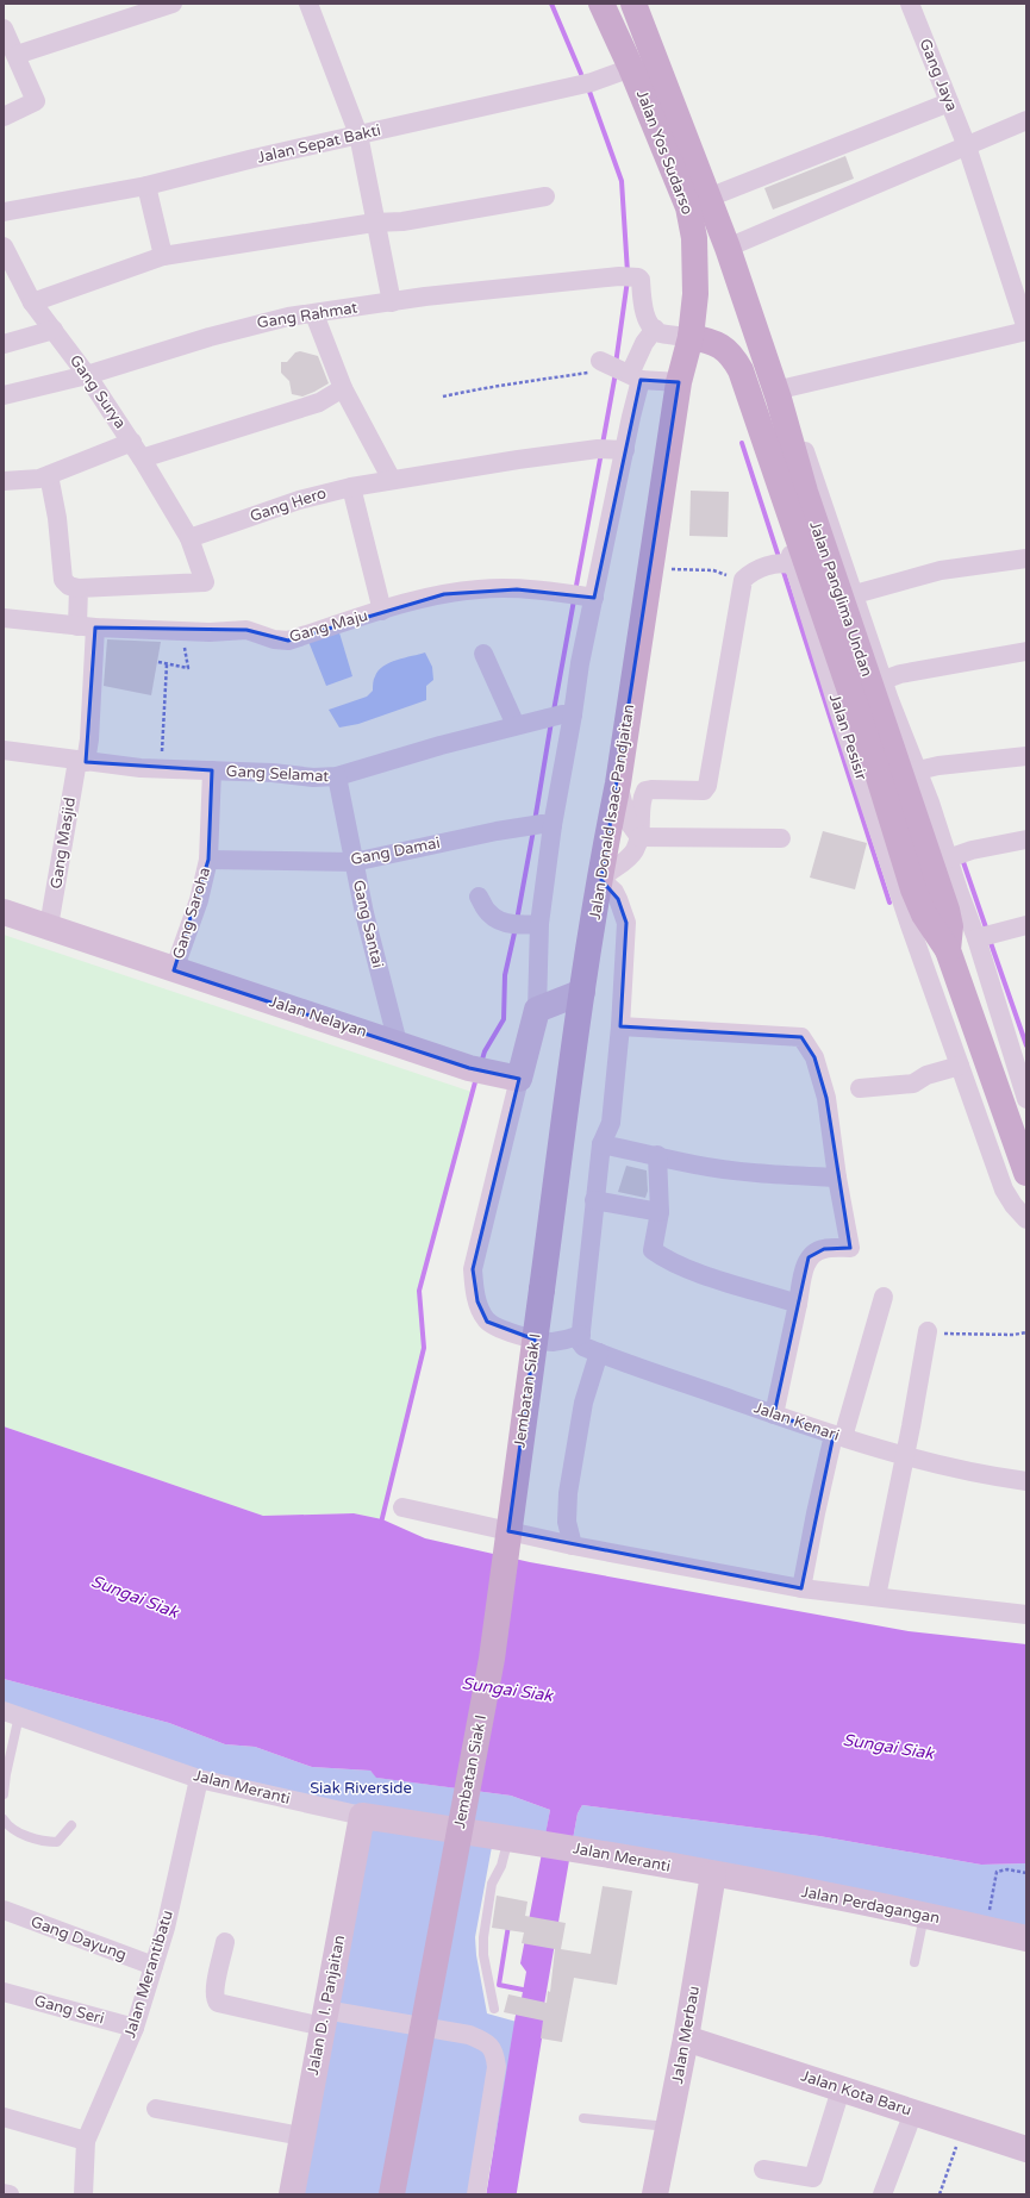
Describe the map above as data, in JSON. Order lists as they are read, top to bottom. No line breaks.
{"streets":{"main road":["Jalan Yos Sudarso","Jalan Panglima Undan","Jalan Donald Isaac Pandjaitan","Jembatan Siak I"],"street":["Gang Jaya","Jalan Sepat Bakti","Gang Rahmat","Gang Surya","Gang Hero","Gang Maju","Jalan Pesisir","Gang Selamat","Gang Masjid","Gang Damai","Gang Saroha","Gang Santai","Jalan Nelayan","Jalan Kenari","Jalan Meranti","Jalan Perdagangan","Gang Dayung","Jalan Merantibatu","Jalan D. I. Panjaitan","Gang Seri","Jalan Merbau","Jalan Kota Baru"]},"crossings":[["Jalan Sepat Bakti","Jalan Yos Sudarso"],["Jalan Yos Sudarso","Jalan Panglima Undan"],["Jalan Yos Sudarso","Jalan Donald Isaac Pandjaitan"],["Gang Rahmat","Gang Surya"],["Gang Surya","Gang Hero"],["Jalan Panglima Undan","Jalan Pesisir"],["Jalan Panglima Undan","Jalan Donald Isaac Pandjaitan"],["Gang Maju","Gang Masjid"],["Gang Selamat","Gang Masjid"],["Gang Selamat","Gang Saroha"],["Gang Selamat","Gang Santai"],["Jalan Donald Isaac Pandjaitan","Jembatan Siak I"],["Gang Masjid","Jalan Nelayan"],["Gang Damai","Gang Saroha"],["Gang Damai","Gang Santai"],["Gang Saroha","Jalan Nelayan"],["Gang Santai","Jalan Nelayan"],["Jalan Meranti","Jalan Perdagangan"],["Jalan Meranti","Jalan Merantibatu"],["Jalan Meranti","Jalan D. I. Panjaitan"],["Jalan Meranti","Jalan Merbau"],["Jalan Perdagangan","Jalan Merbau"],["Gang Dayung","Jalan Merantibatu"],["Jalan Merantibatu","Gang Seri"],["Jalan Merbau","Jalan Kota Baru"]],"water":["Sungai Siak"],"parks":["Siak Riverside"]}
